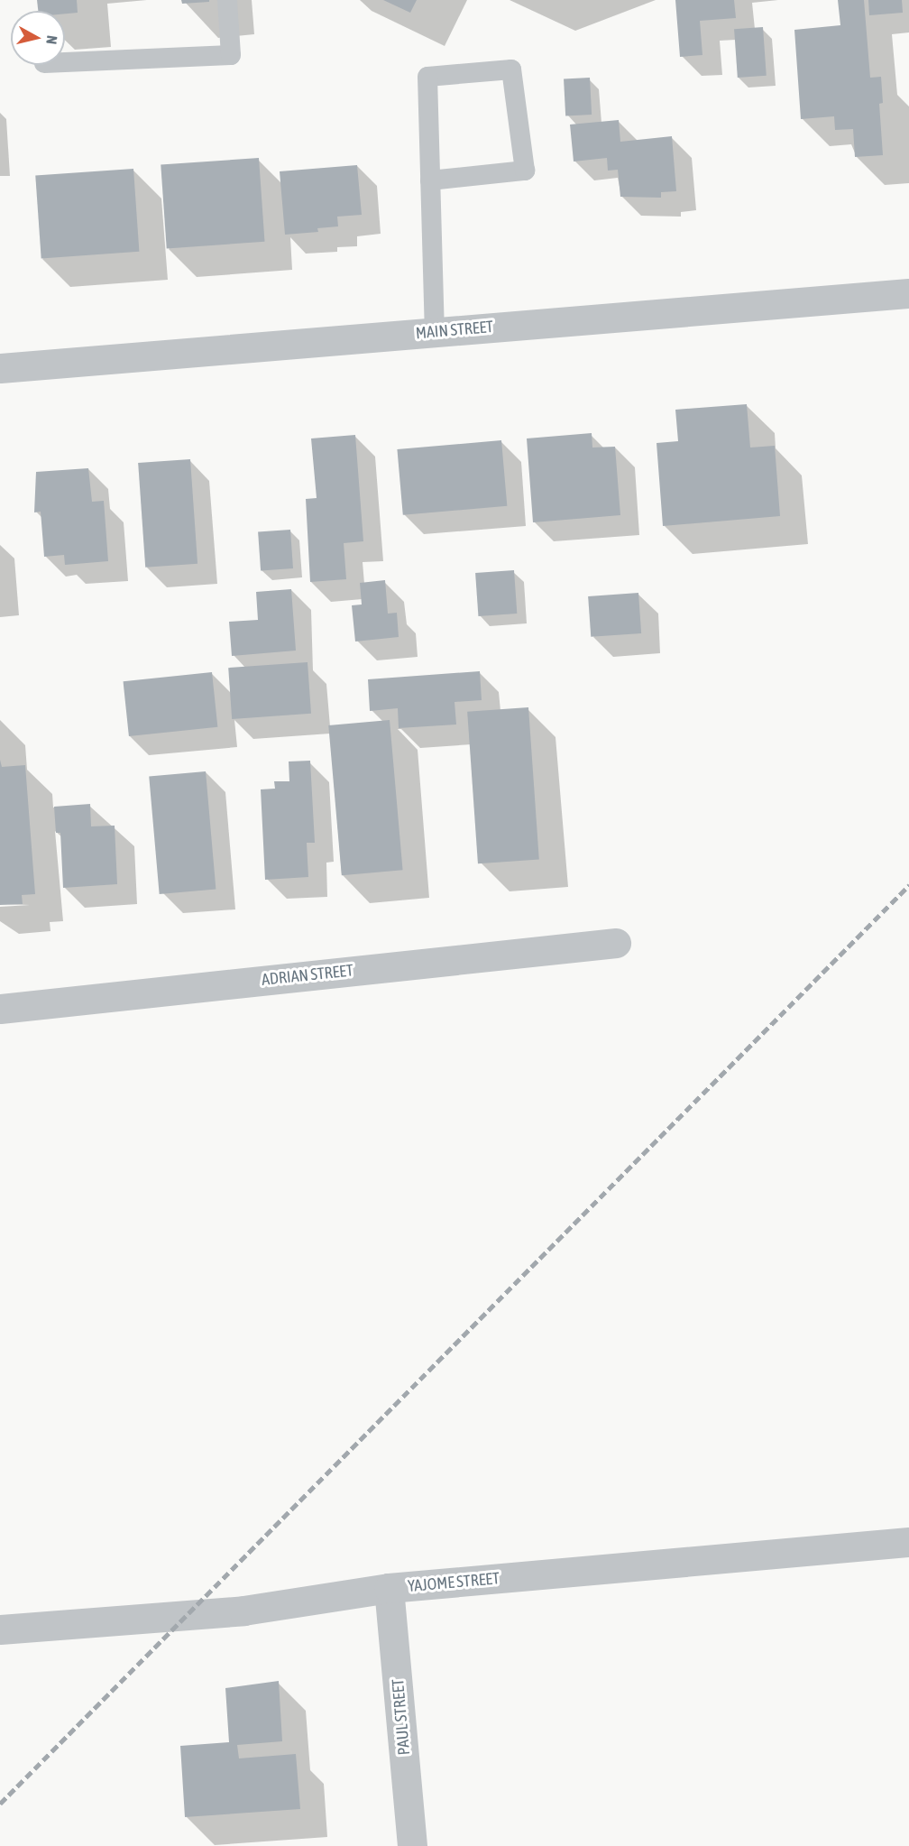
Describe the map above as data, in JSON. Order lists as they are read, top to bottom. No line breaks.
{"streets":{"street":["MAIN STREET","ADRIAN STREET","YAJOME STREET","PAUL STREET"]},"crossings":[["YAJOME STREET","PAUL STREET"]],"north":"right"}
